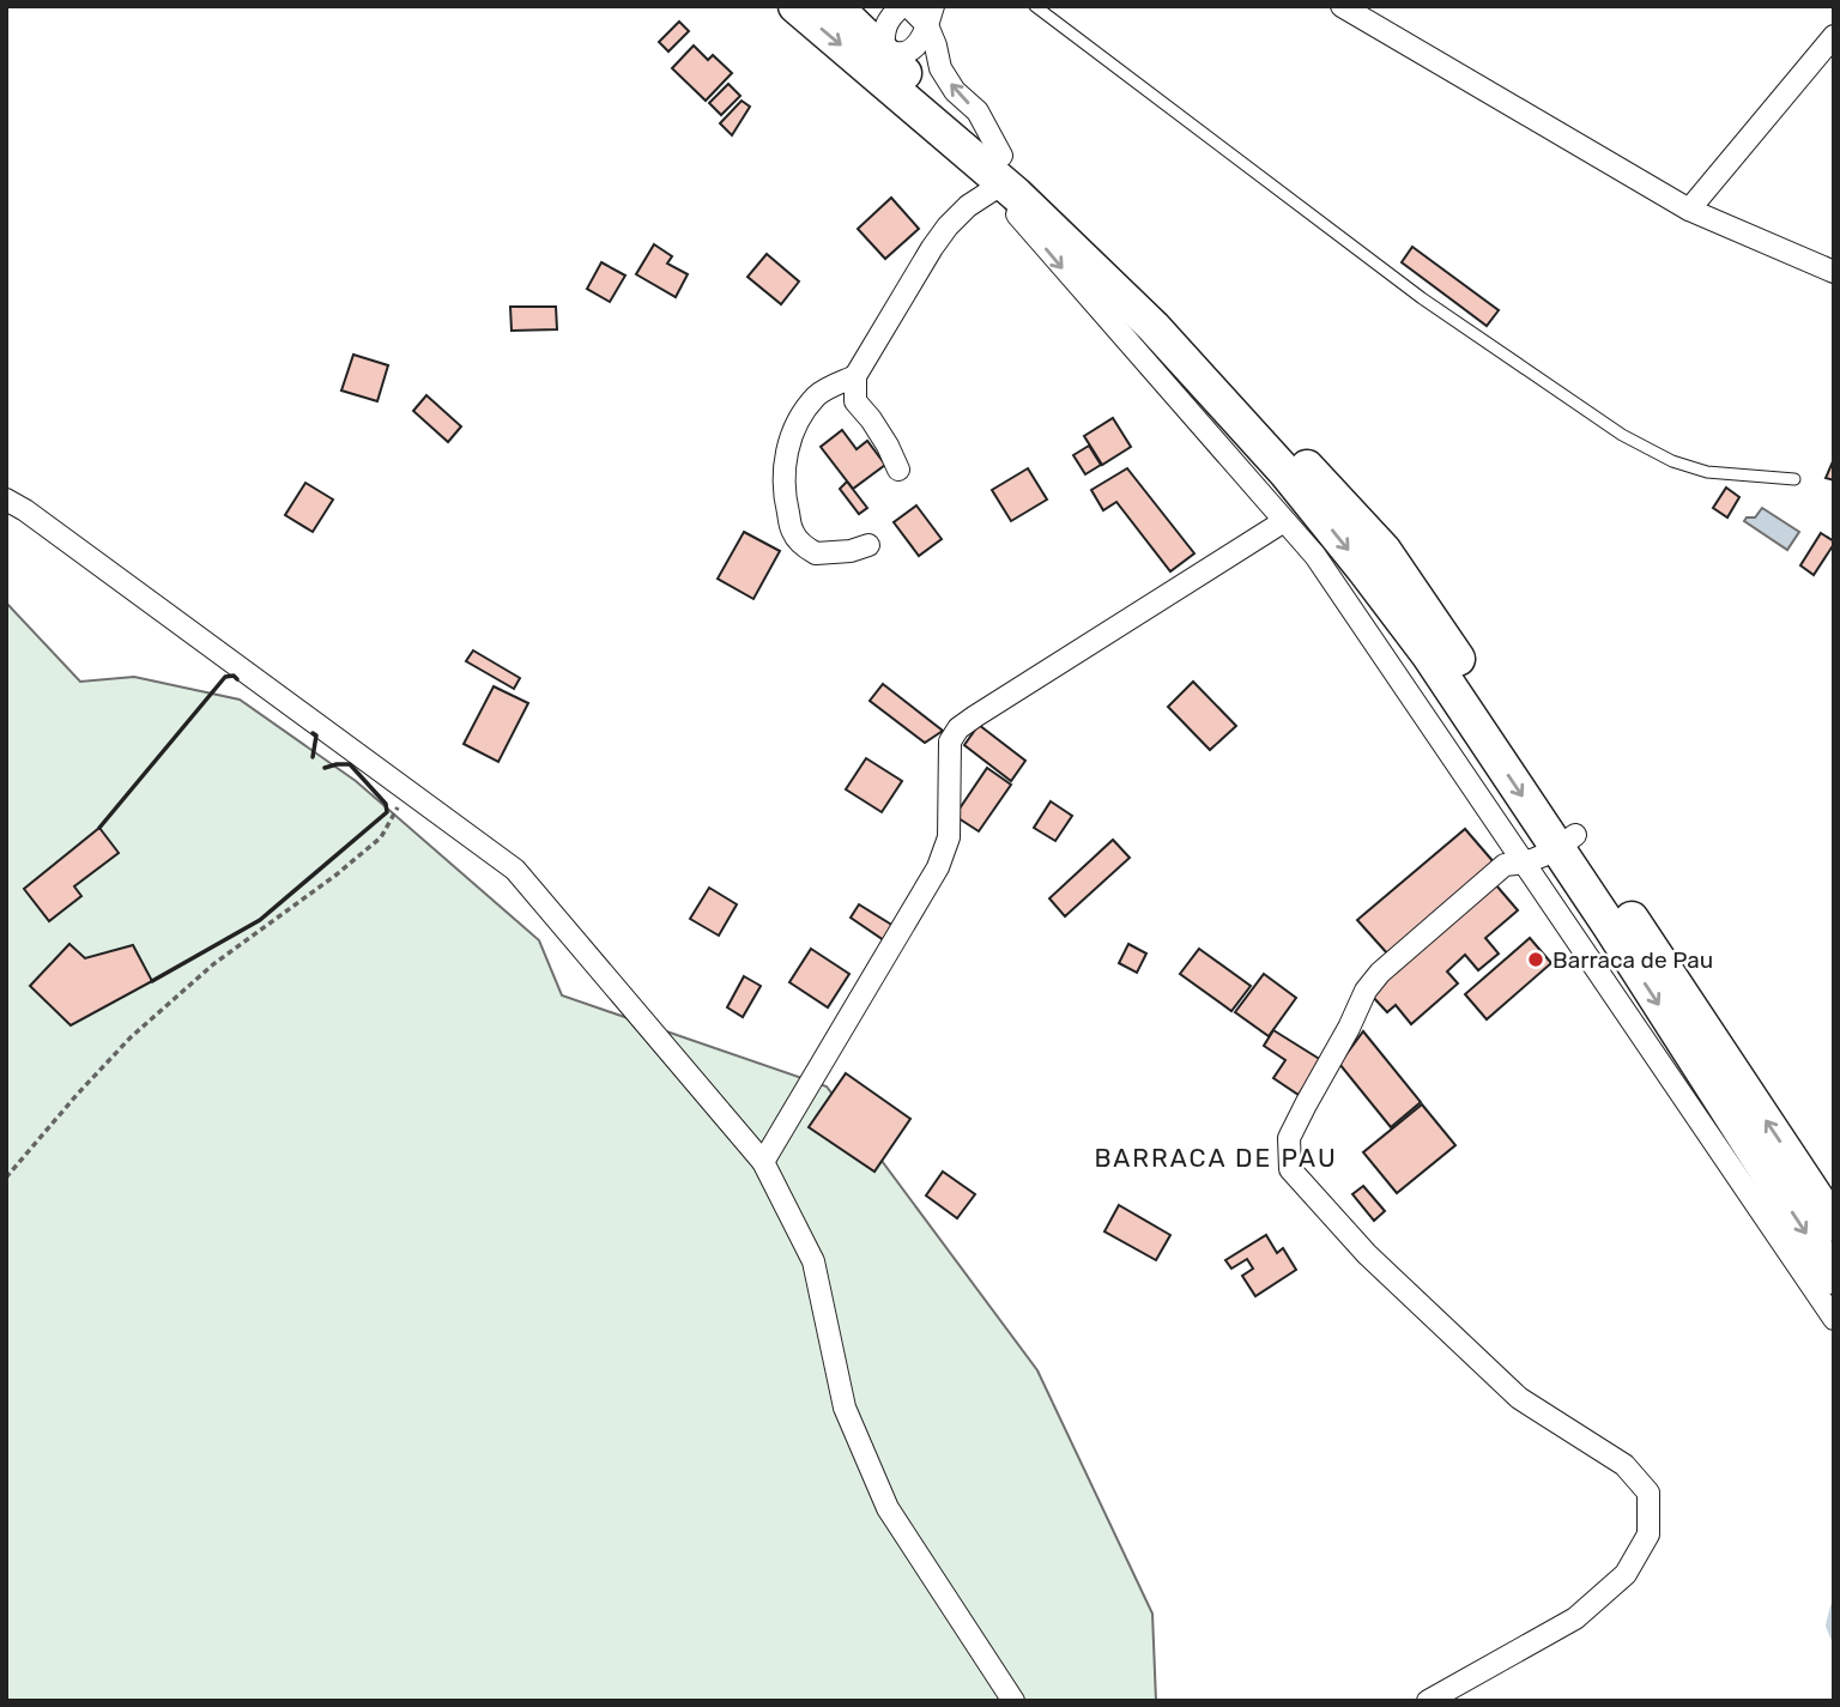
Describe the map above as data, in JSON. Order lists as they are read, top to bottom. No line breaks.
{"districts":["BARRACA DE PAU"],"places":["Barraca de Pau"]}
